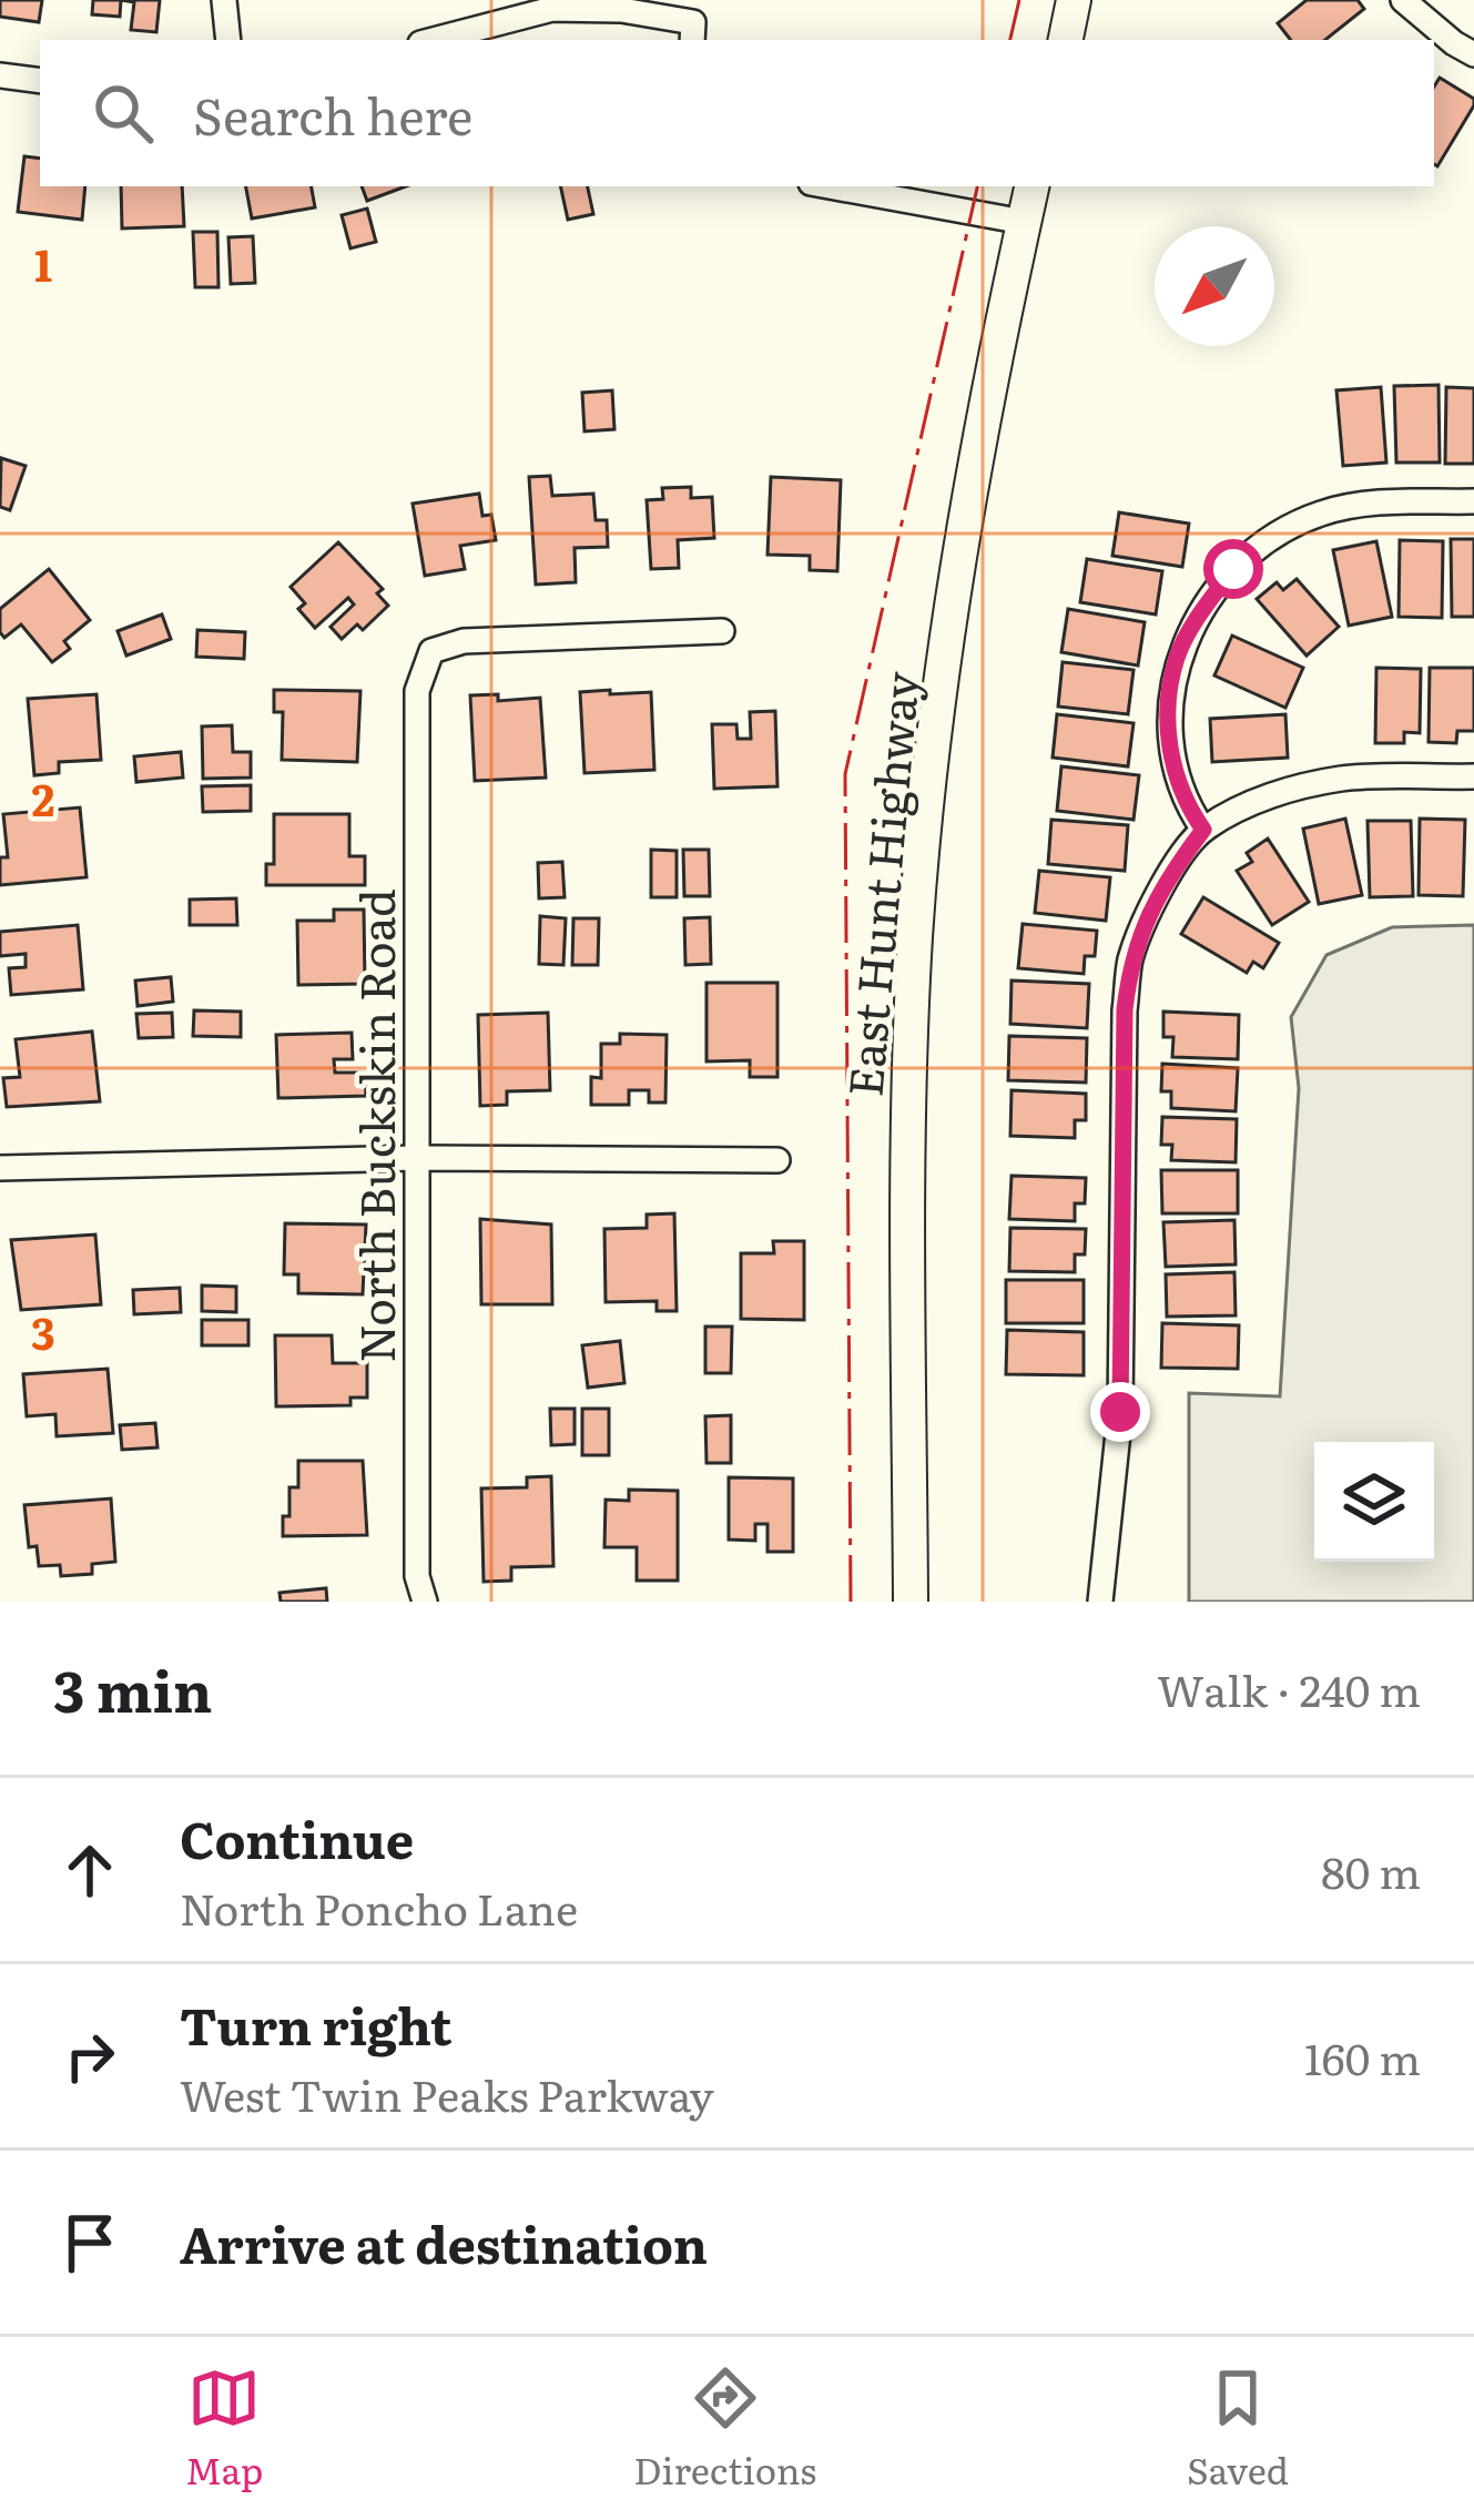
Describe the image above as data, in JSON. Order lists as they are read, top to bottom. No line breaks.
{"streets":{"main road":["East Hunt Highway"],"street":["North Buckskin Road"]},"north":"bottom left","page":{"search":"Search here","heading":["3 min","Walk · 240 m"],"list":[["Continue","North Poncho Lane","80 m"],["Turn right","West Twin Peaks Parkway","160 m"],"Arrive at destination"],"nav":["Map","Directions","Saved"]},"grid":{"rows":["1","2","3"]}}
